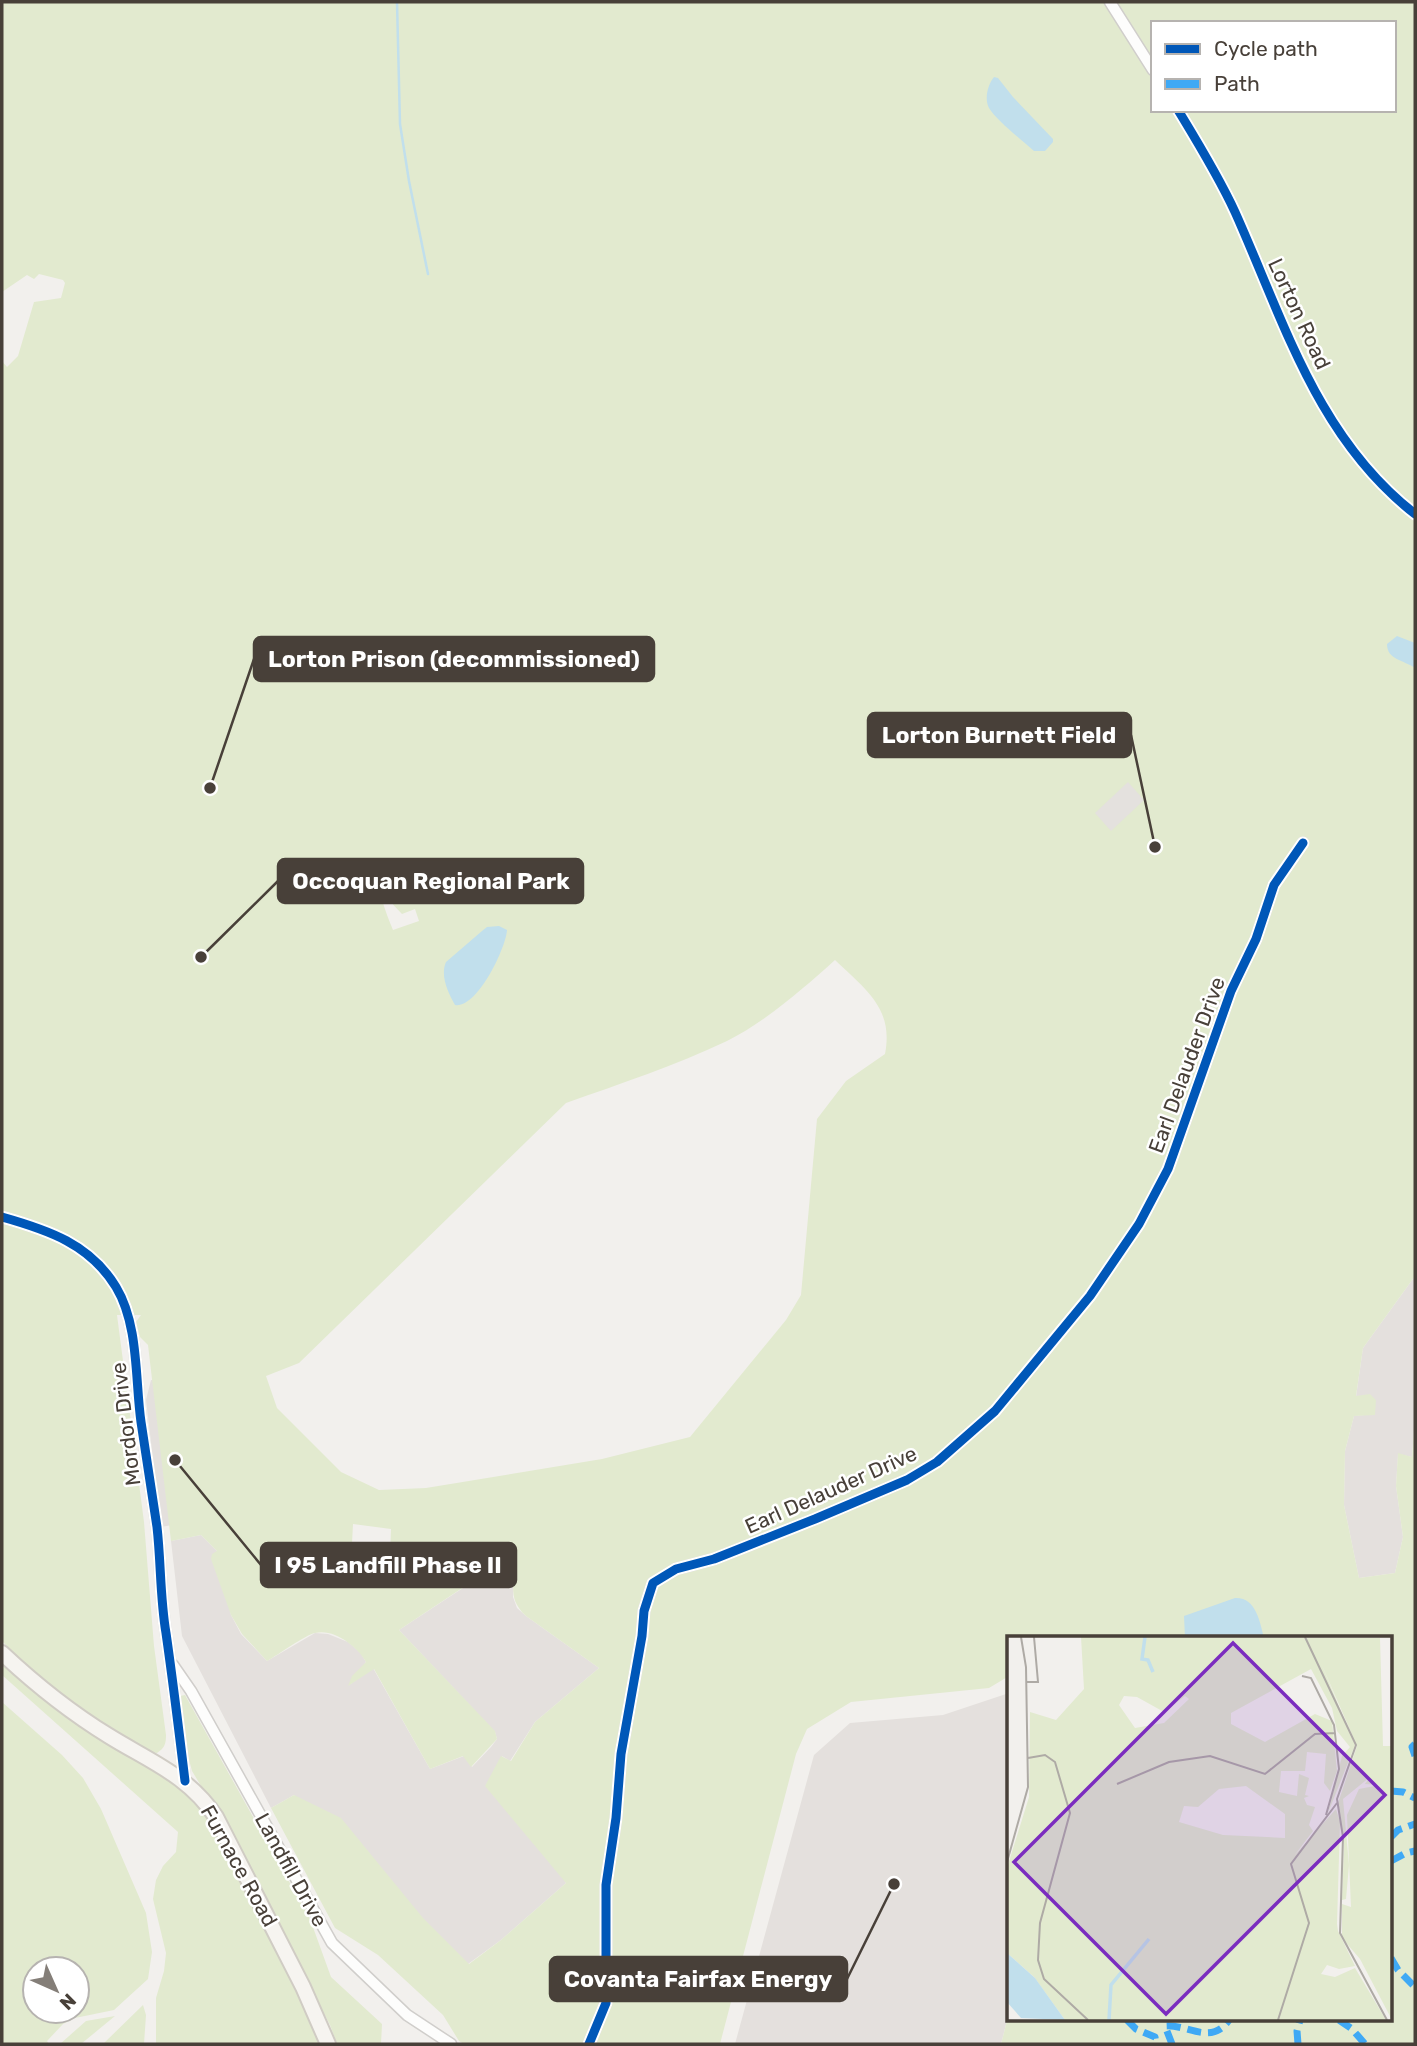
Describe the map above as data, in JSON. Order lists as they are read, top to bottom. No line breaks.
{"streets":{"main road":["Furnace Road"],"street":["Lorton Road","Earl Delauder Drive","Mordor Drive","Landfill Drive"]},"crossings":[["Mordor Drive","Furnace Road"],["Mordor Drive","Landfill Drive"]],"places":["Lorton Prison (decommissioned)","Lorton Burnett Field","Occoquan Regional Park","I 95 Landfill Phase II","Covanta Fairfax Energy"],"legend":["Cycle path","Path"],"north":"bottom right"}
